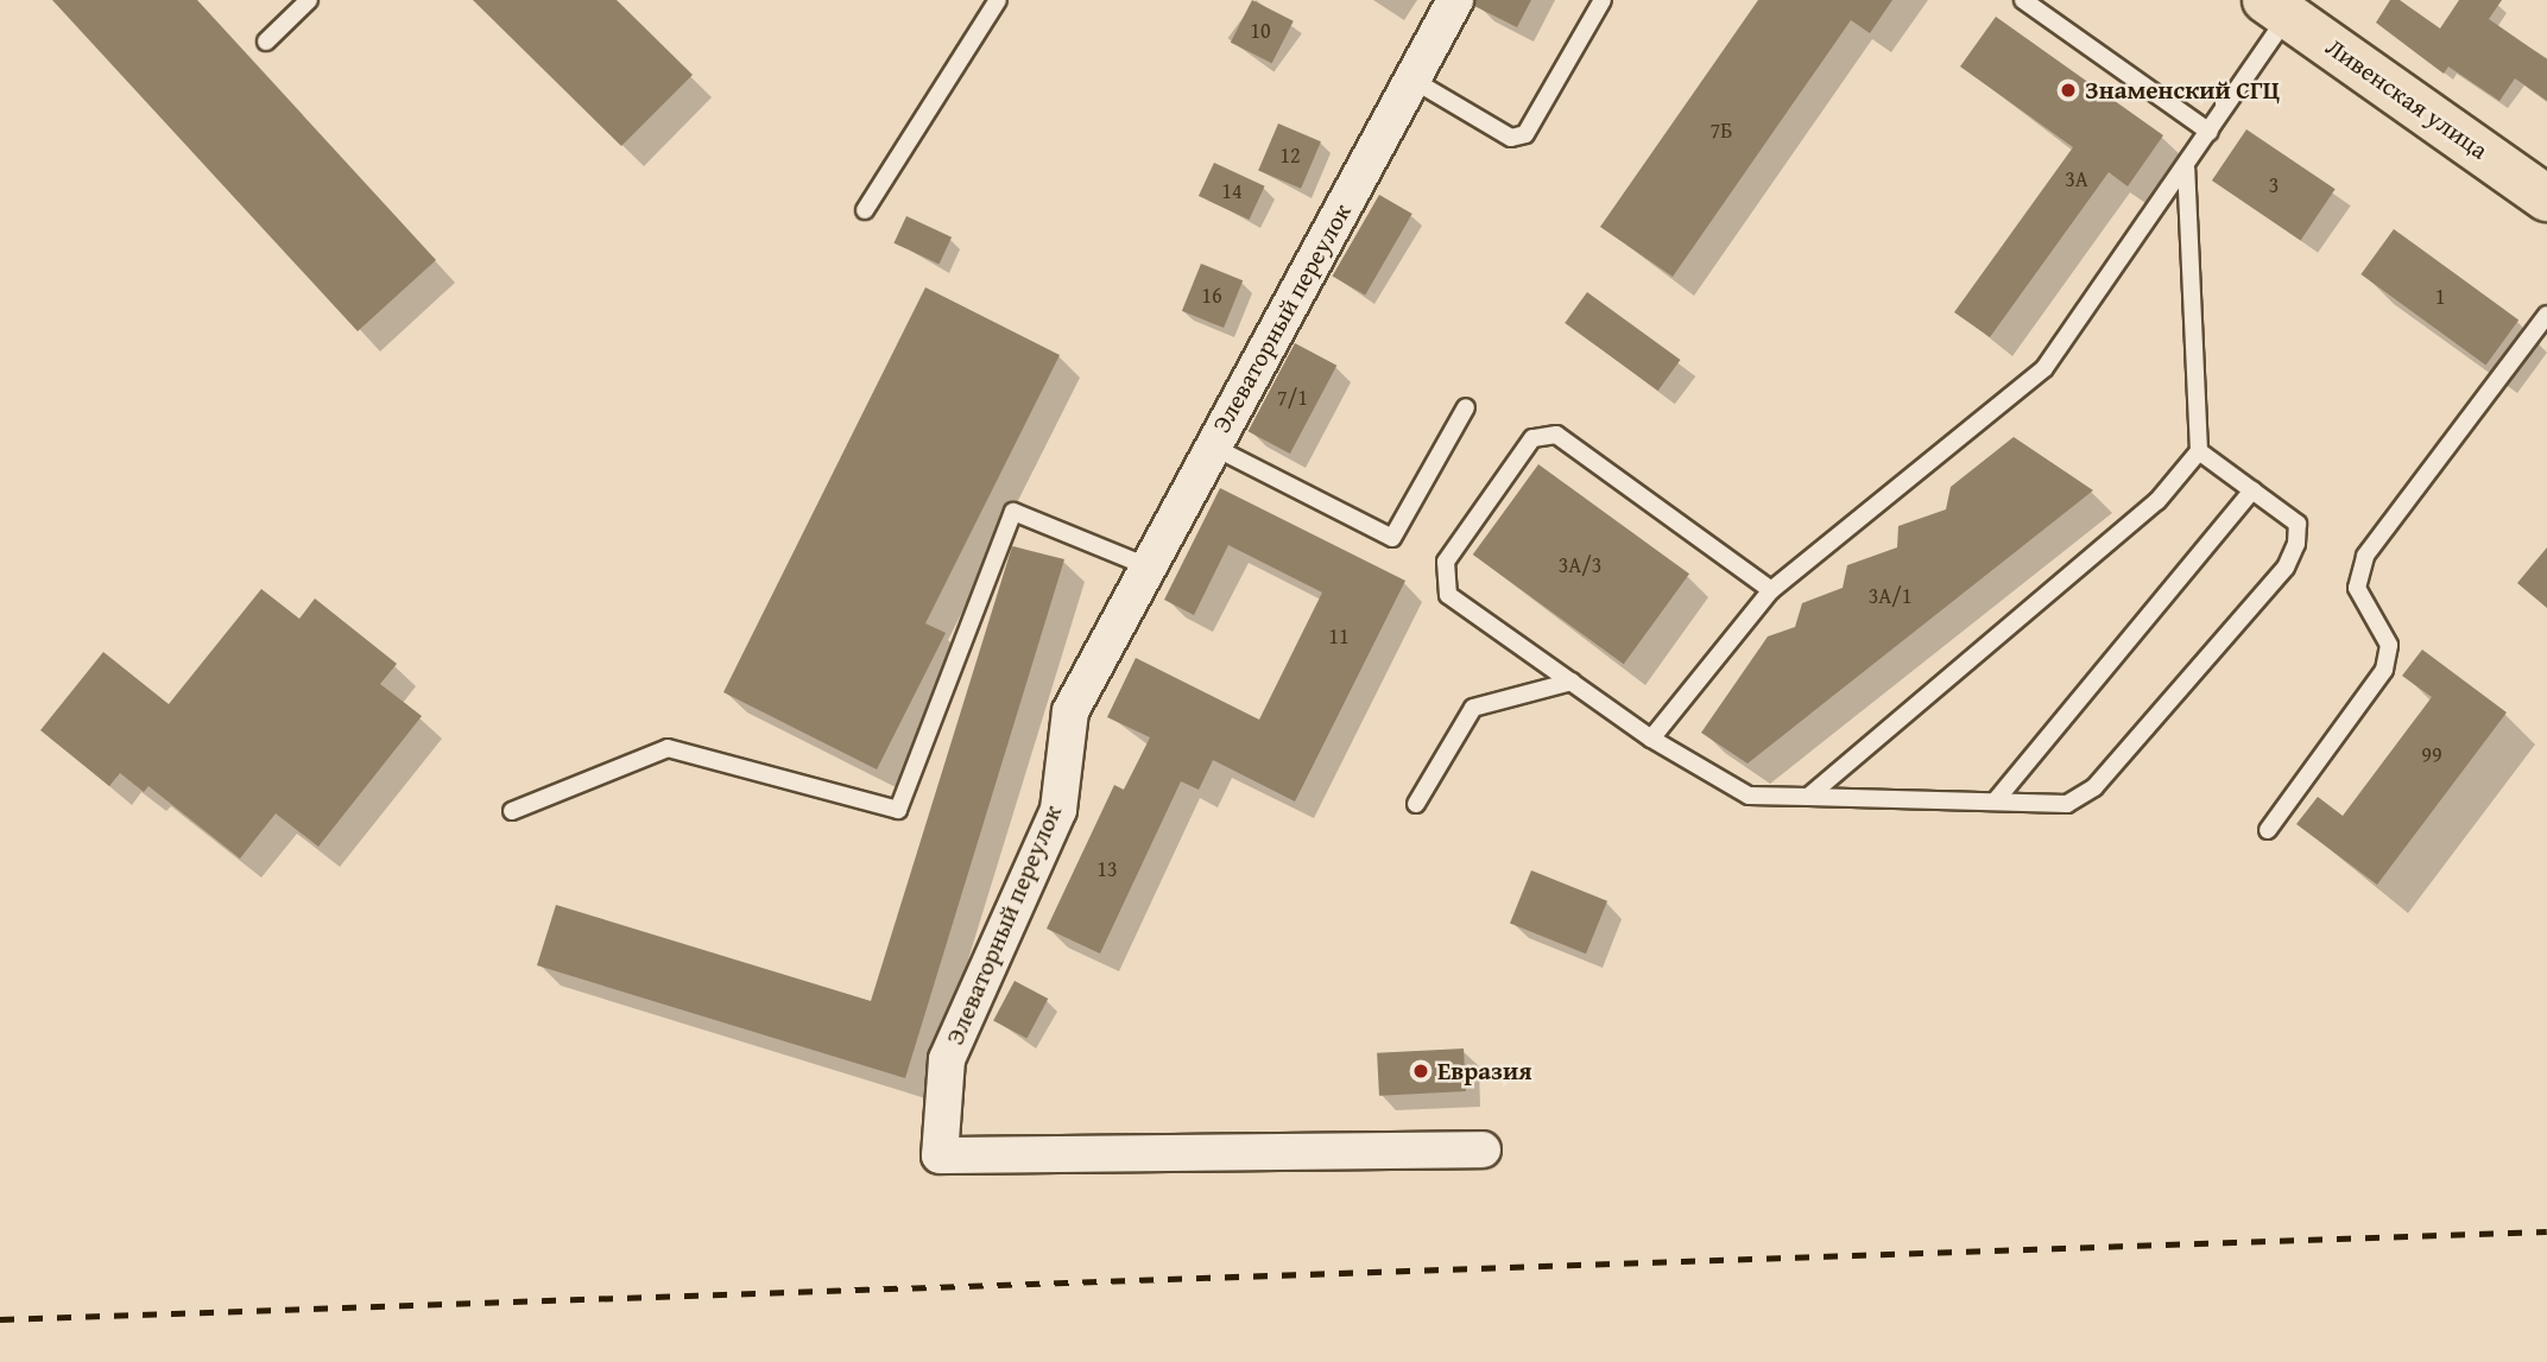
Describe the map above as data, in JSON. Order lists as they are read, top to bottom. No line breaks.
{"streets":{"main road":["Ливенская улица"],"street":["Элеваторный переулок"]},"places":["Знаменский СГЦ","Евразия"],"house_numbers":["10","7Б","12","3А","3","14","16","1","7/1","3А/3","3А/1","11","99","13"]}
